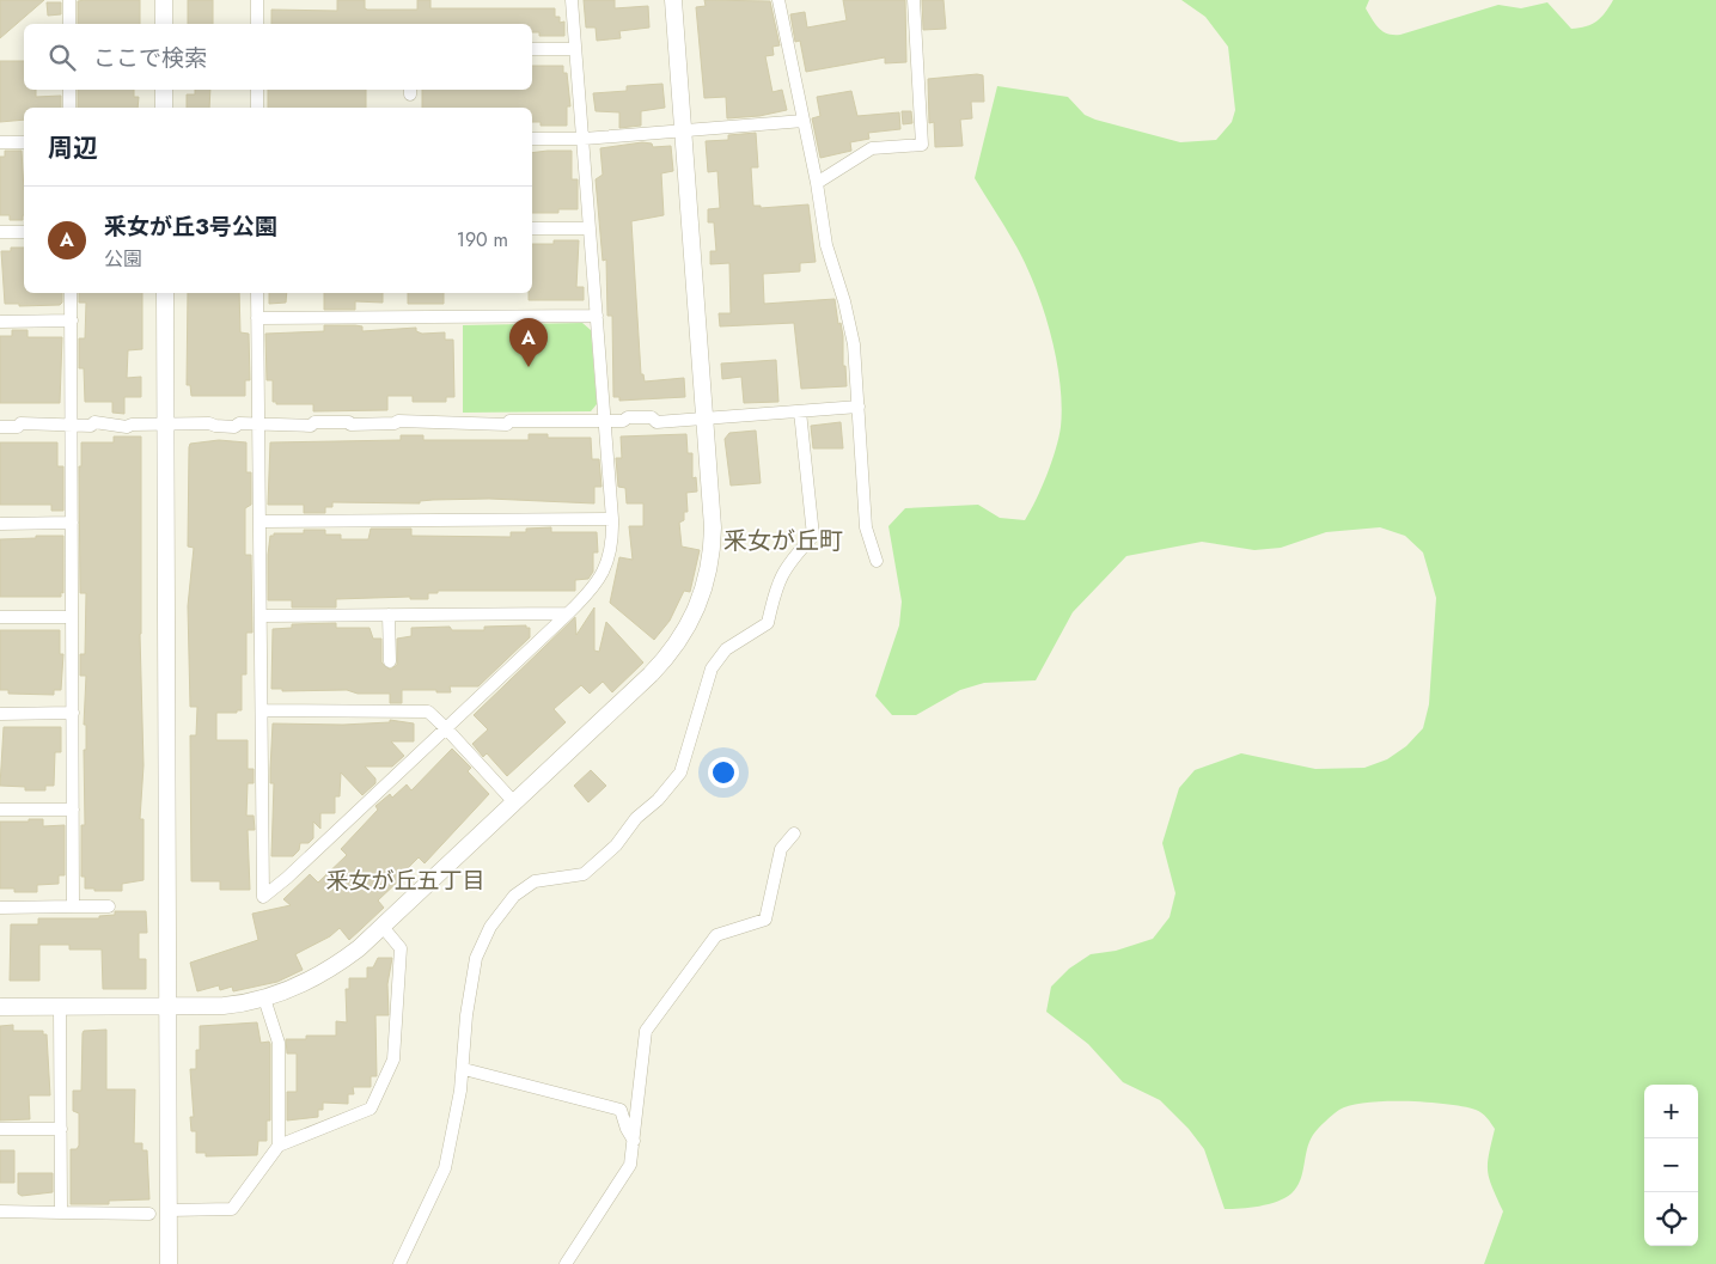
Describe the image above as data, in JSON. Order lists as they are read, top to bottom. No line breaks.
{"districts":["釆女が丘町","釆女が丘五丁目"],"page":{"search":"ここで検索","heading":"周辺","list":[{"mark":"A","name":"釆女が丘3号公園","note":"公園","value":"190 m"}],"pins":"A","map_buttons":["+","−"]}}
